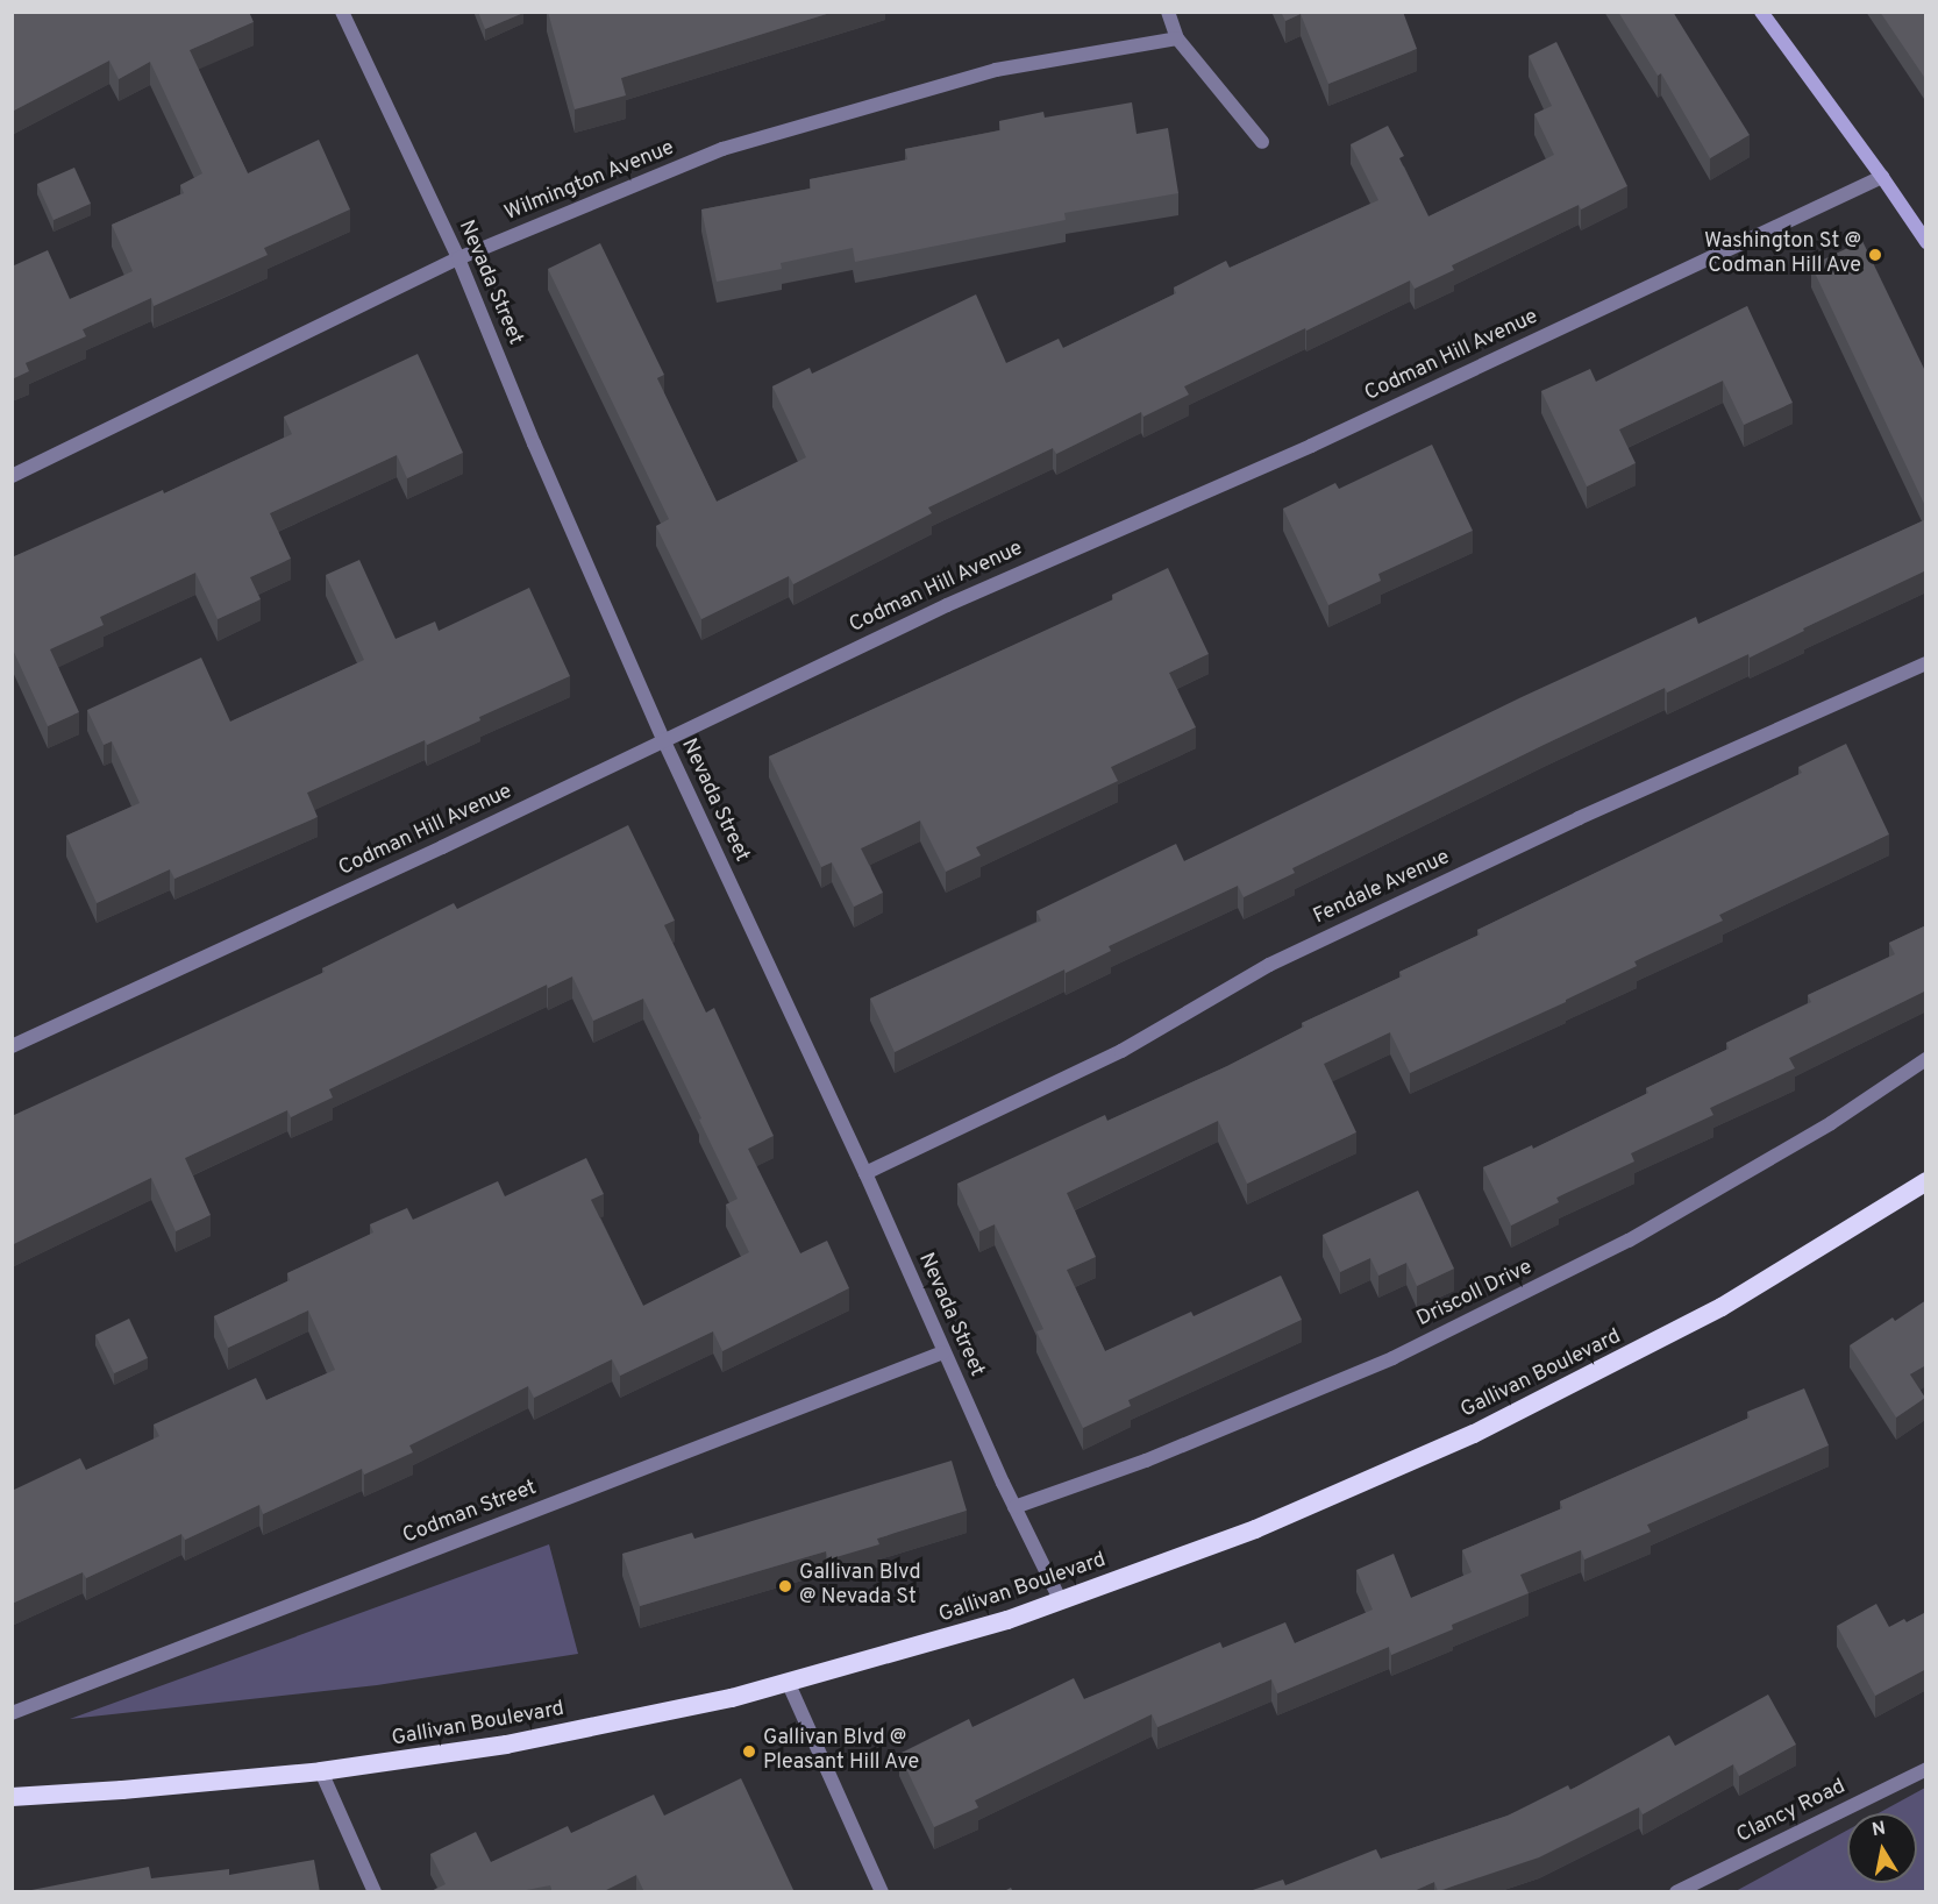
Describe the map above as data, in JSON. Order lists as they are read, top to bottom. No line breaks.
{"streets":{"highway":["Gallivan Boulevard"],"street":["Wilmington Avenue","Nevada Street","Codman Hill Avenue","Fendale Avenue","Driscoll Drive","Codman Street","Clancy Road"]},"crossings":[["Wilmington Avenue","Nevada Street"],["Nevada Street","Codman Hill Avenue"],["Nevada Street","Fendale Avenue"],["Nevada Street","Driscoll Drive"],["Nevada Street","Gallivan Boulevard"],["Nevada Street","Codman Street"]],"places":["Washington St @ Codman Hill Ave","Gallivan Blvd @ Nevada St","Gallivan Blvd @ Pleasant Hill Ave"],"north":"top"}
